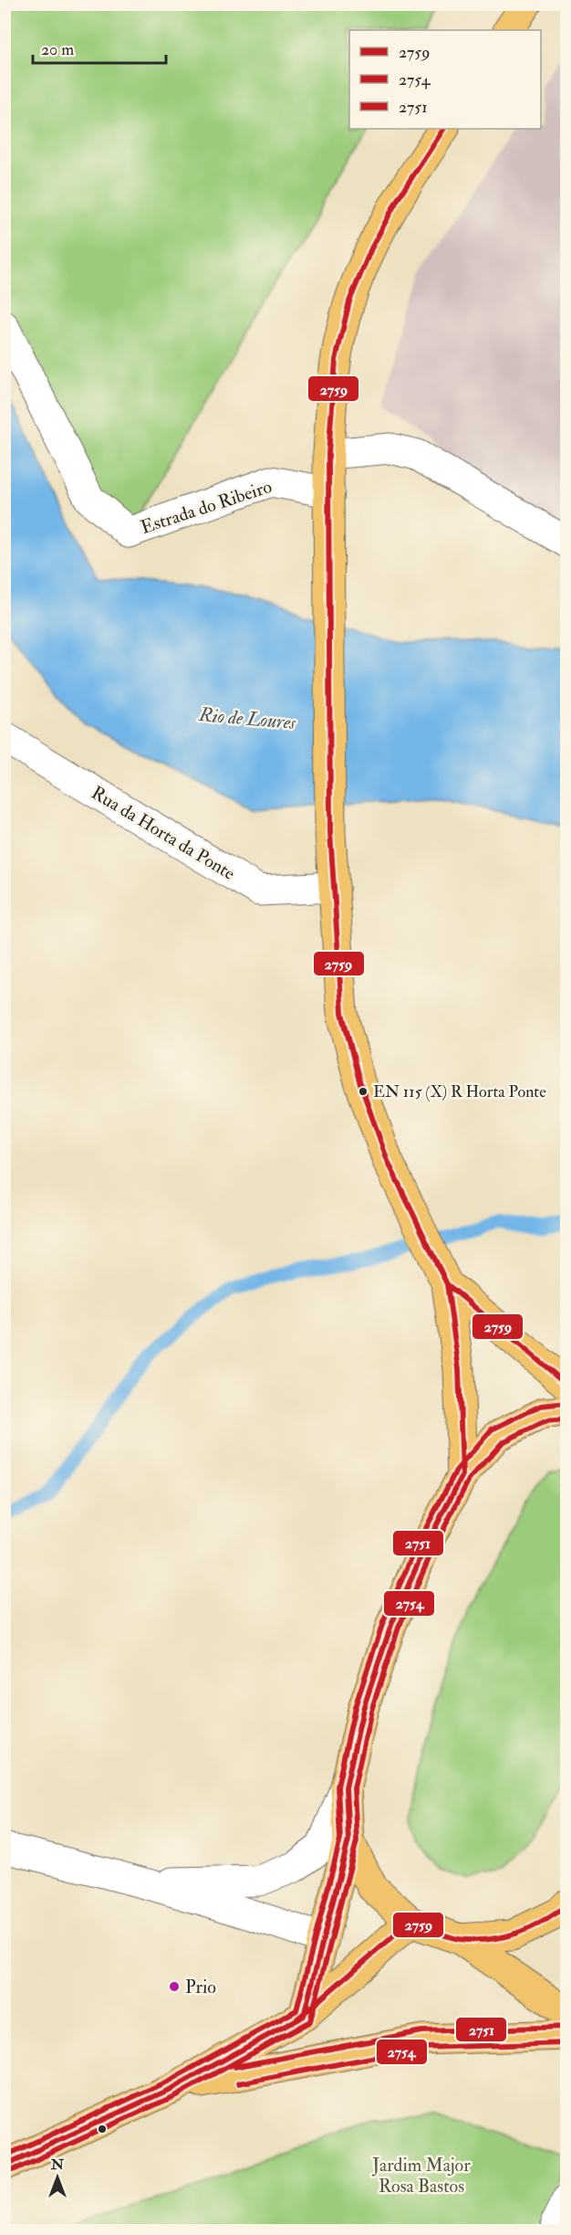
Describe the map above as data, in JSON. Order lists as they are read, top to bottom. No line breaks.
{"streets":{"street":["Estrada do Ribeiro","Rua da Horta da Ponte"]},"water":["Rio de Loures"],"parks":["Jardim Major Rosa Bastos"],"places":["EN 115 (X) R Horta Ponte","Prio"],"lines":["transit line 2759","transit line 2751","transit line 2754"],"legend":["2759","2754","2751"],"scale_bar":"20 m","north":"top"}
